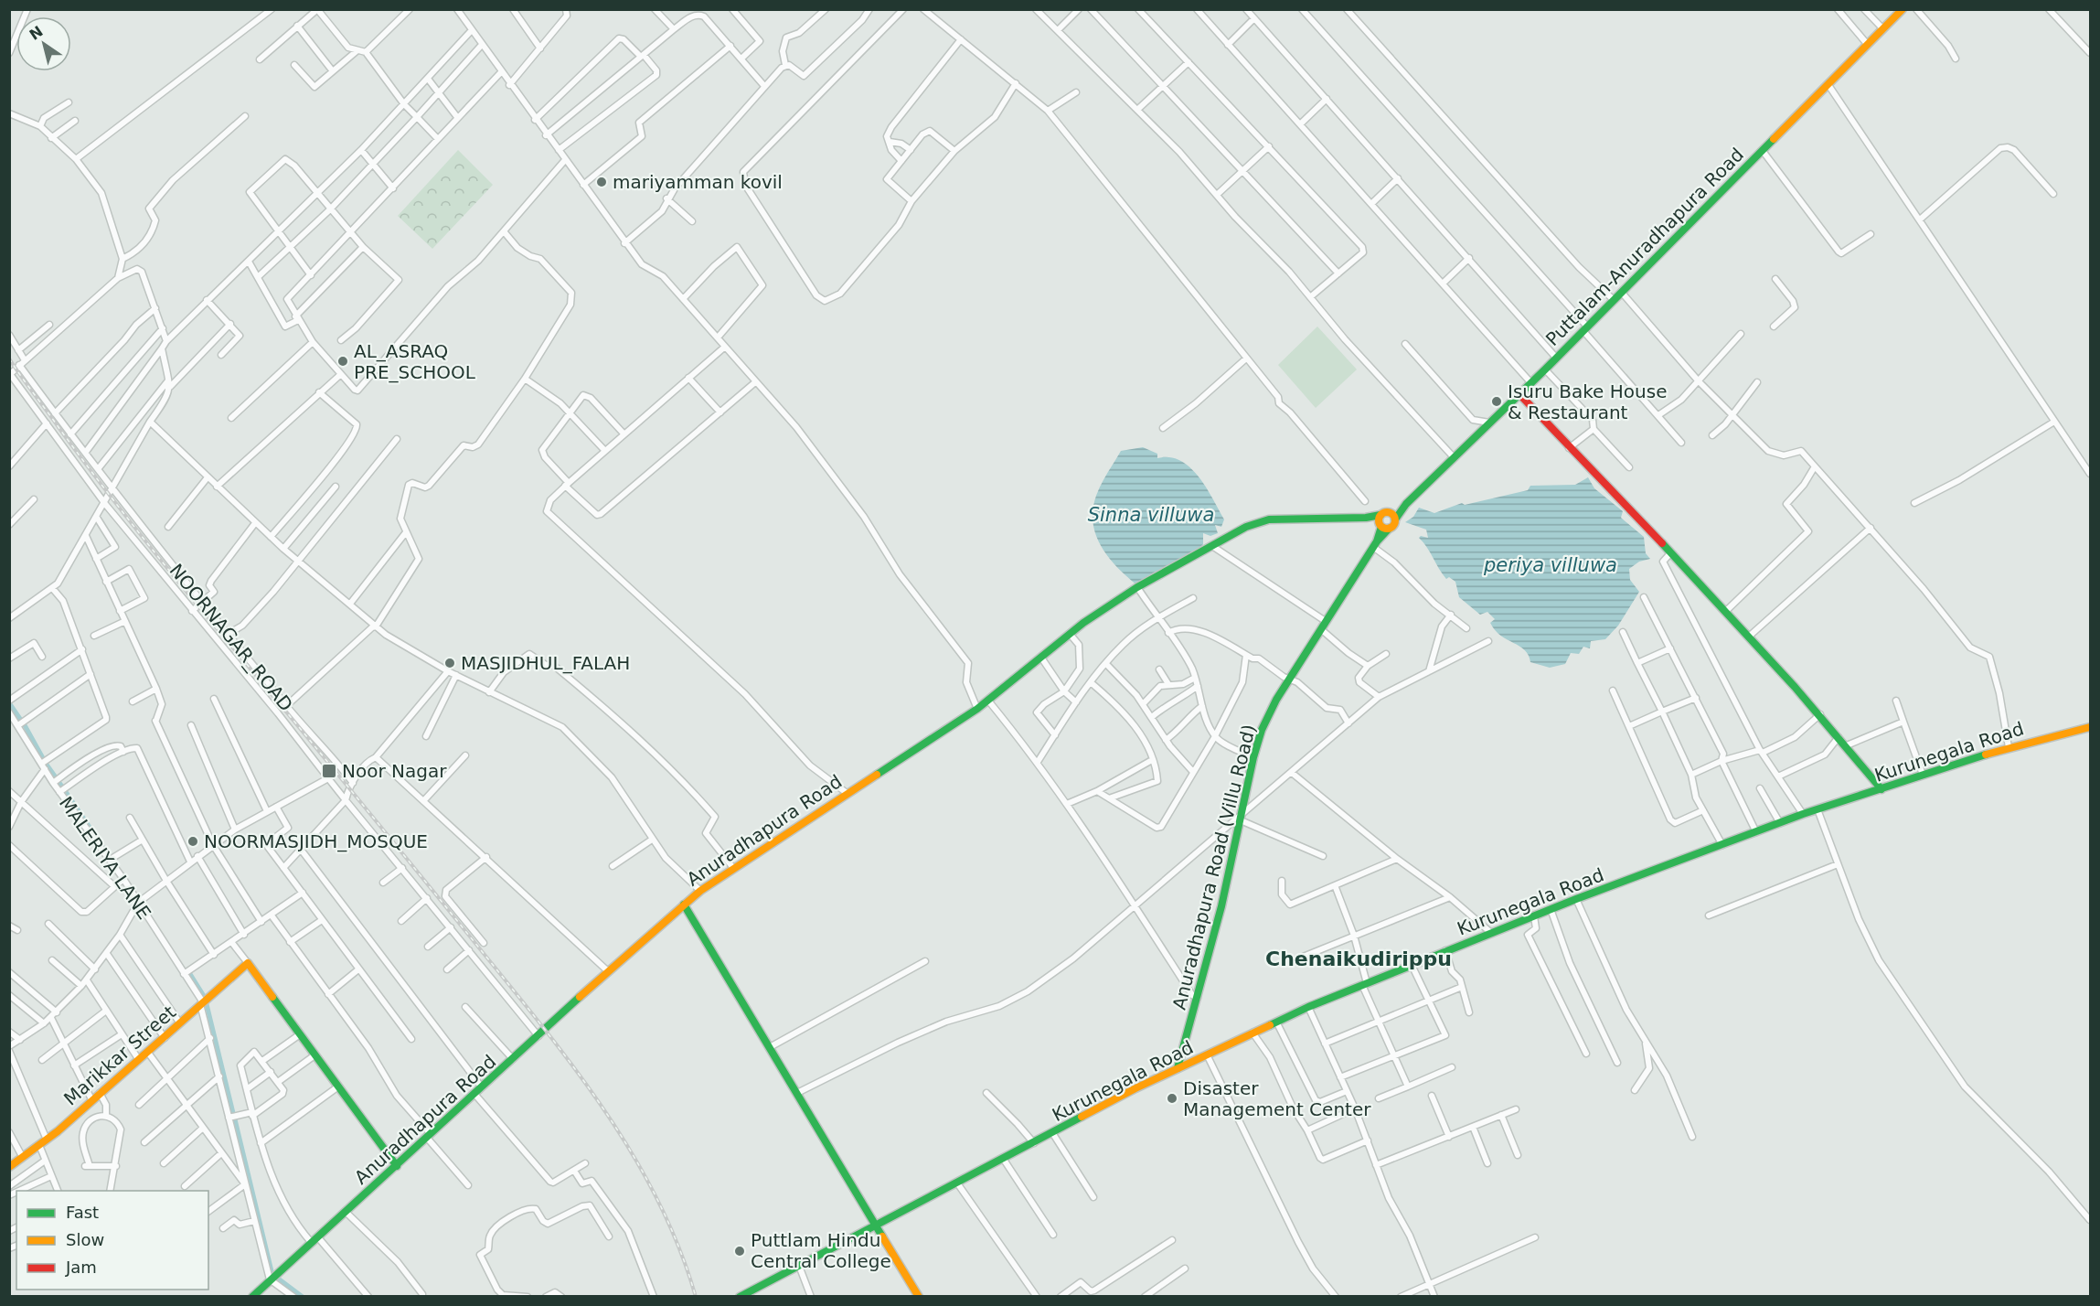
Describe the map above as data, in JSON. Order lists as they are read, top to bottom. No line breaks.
{"streets":{"main road":["Puttalam-Anuradhapura Road","Kurunegala Road","Anuradhapura Road","Anuradhapura Road (Villu Road)","Marikkar Street"],"street":["NOORNAGAR_ROAD","MALERIYA LANE"]},"crossings":[["Puttalam-Anuradhapura Road","Anuradhapura Road"],["Kurunegala Road","Anuradhapura Road (Villu Road)"],["Anuradhapura Road","MALERIYA LANE"],["Anuradhapura Road","Anuradhapura Road (Villu Road)"],["MALERIYA LANE","Marikkar Street"]],"districts":["Chenaikudirippu"],"water":["Sinna villuwa","periya villuwa"],"places":{"other":["mariyamman kovil","AL_ASRAQ PRE_SCHOOL","Isuru Bake House & Restaurant","MASJIDHUL_FALAH","NOORMASJIDH_MOSQUE","Disaster Management Center","Puttlam Hindu Central College"],"transit":["Noor Nagar"]},"legend":["Fast","Slow","Jam"],"north":"top left"}
